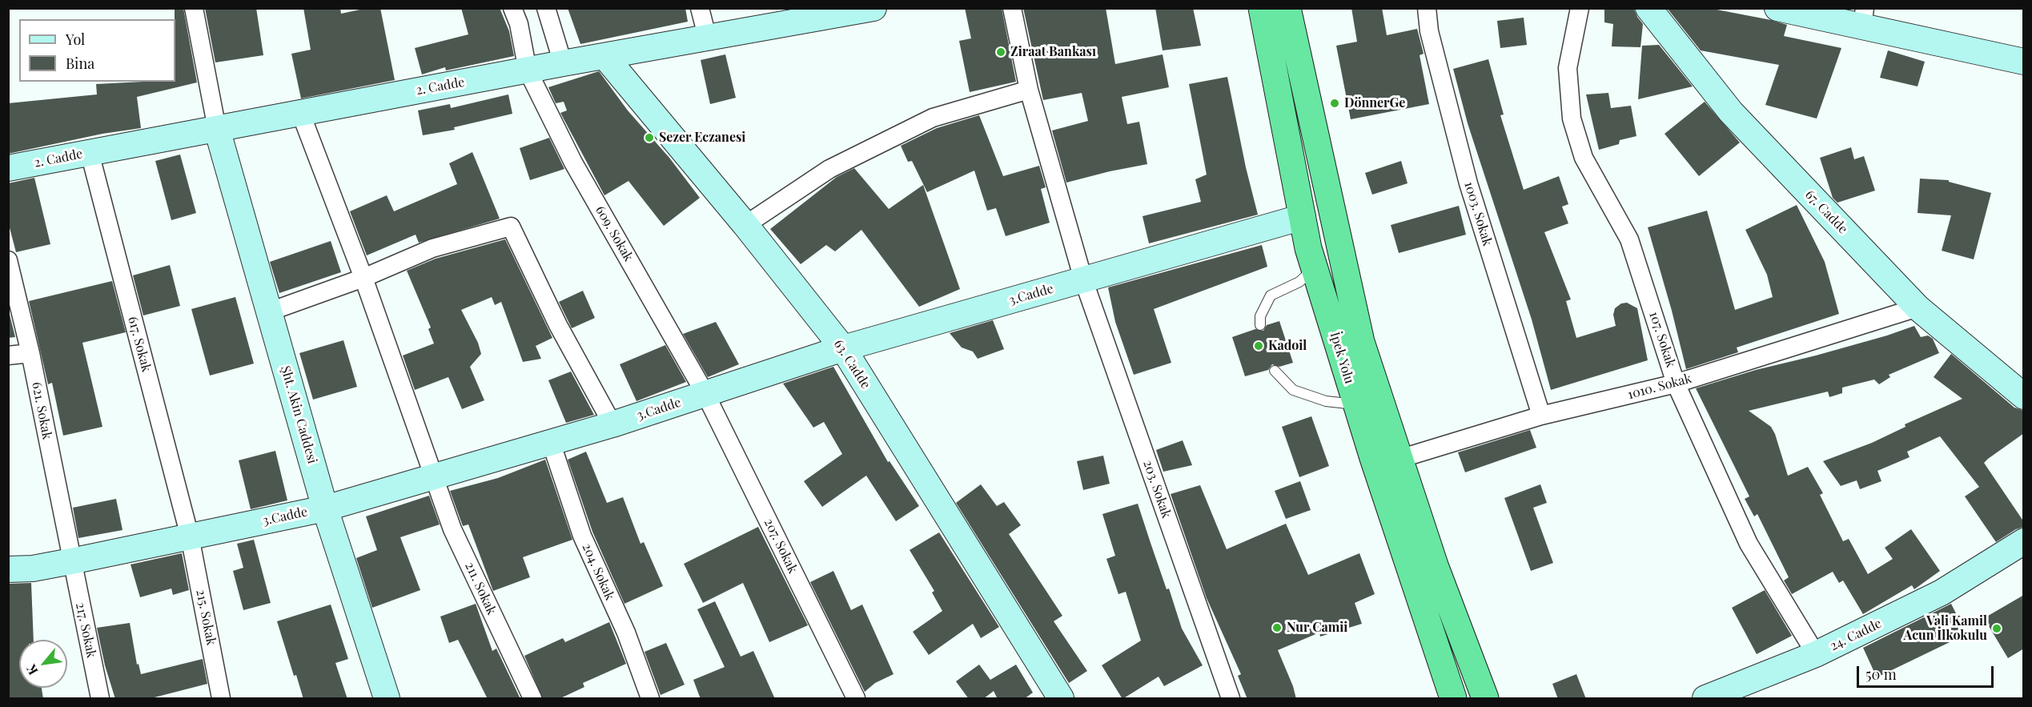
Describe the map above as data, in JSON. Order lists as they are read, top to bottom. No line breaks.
{"streets":{"highway":["İpek Yolu"],"street":["2. Cadde","67. Cadde","1003. Sokak","609. Sokak","3.Cadde","107. Sokak","617. Sokak","63. Cadde","1010. Sokak","621. Sokak","Şht. Akin Caddesi","203. Sokak","207. Sokak","204. Sokak","211. Sokak","215. Sokak","217. Sokak","24. Cadde"]},"crossings":[["2. Cadde","609. Sokak"],["2. Cadde","617. Sokak"],["2. Cadde","63. Cadde"],["2. Cadde","Şht. Akin Caddesi"],["2. Cadde","211. Sokak"],["67. Cadde","1010. Sokak"],["1003. Sokak","1010. Sokak"],["609. Sokak","3.Cadde"],["609. Sokak","207. Sokak"],["3.Cadde","617. Sokak"],["3.Cadde","İpek Yolu"],["3.Cadde","63. Cadde"],["3.Cadde","621. Sokak"],["3.Cadde","Şht. Akin Caddesi"],["3.Cadde","203. Sokak"],["3.Cadde","207. Sokak"],["3.Cadde","204. Sokak"],["3.Cadde","211. Sokak"],["3.Cadde","215. Sokak"],["3.Cadde","217. Sokak"],["107. Sokak","1010. Sokak"],["107. Sokak","24. Cadde"],["617. Sokak","215. Sokak"],["621. Sokak","217. Sokak"]],"places":["Ziraat Bankası","DönnerGe","Sezer Eczanesi","Kadoil","Nur Camii","Vali Kamil Acun İlkokulu"],"legend":["Yol","Bina"],"scale_bar":"50 m","north":"bottom left"}
